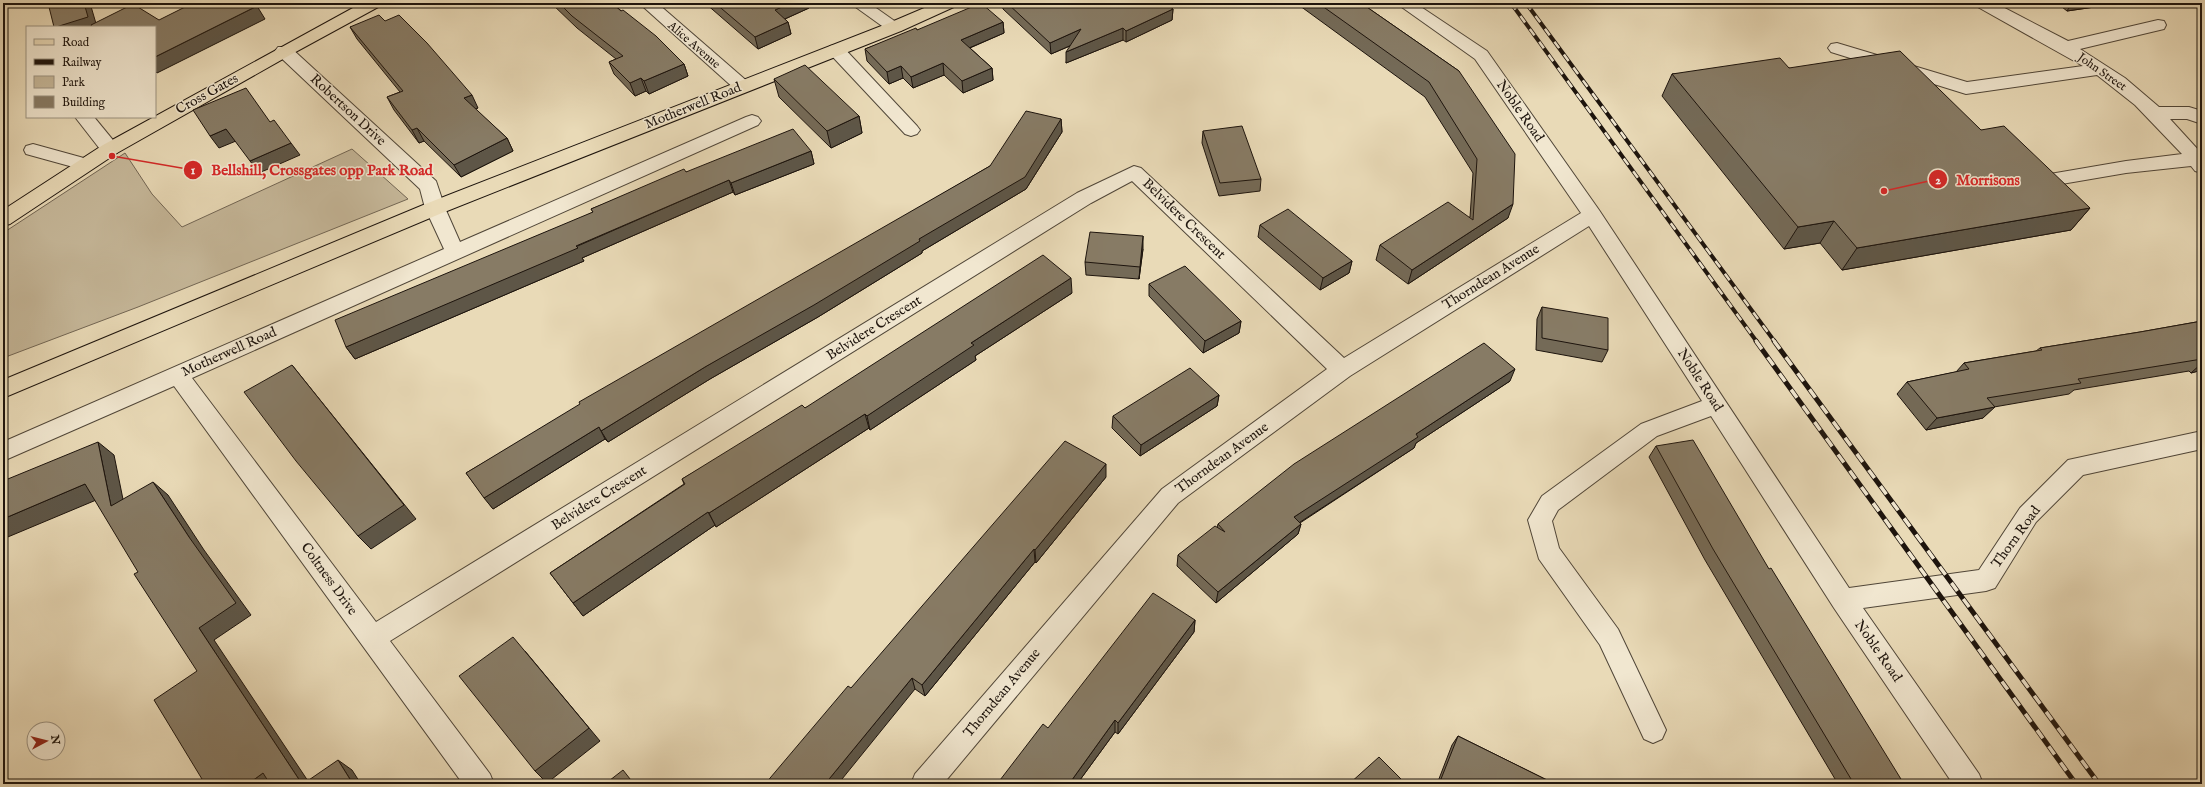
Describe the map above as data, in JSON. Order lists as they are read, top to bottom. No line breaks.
{"streets":{"main road":["Cross Gates","Motherwell Road"],"street":["Alice Avenue","John Street","Robertson Drive","Noble Road","Belvidere Crescent","Thorndean Avenue","Thorn Road","Coltness Drive"]},"crossings":[["Alice Avenue","Motherwell Road"],["Cross Gates","Robertson Drive"],["Motherwell Road","Robertson Drive"],["Motherwell Road","Coltness Drive"],["Noble Road","Thorndean Avenue"],["Noble Road","Thorn Road"],["Belvidere Crescent","Thorndean Avenue"],["Belvidere Crescent","Coltness Drive"]],"places":["Bellshill, Crossgates opp Park Road","Morrisons"],"legend":["Road","Railway","Park","Building"],"north":"right"}
